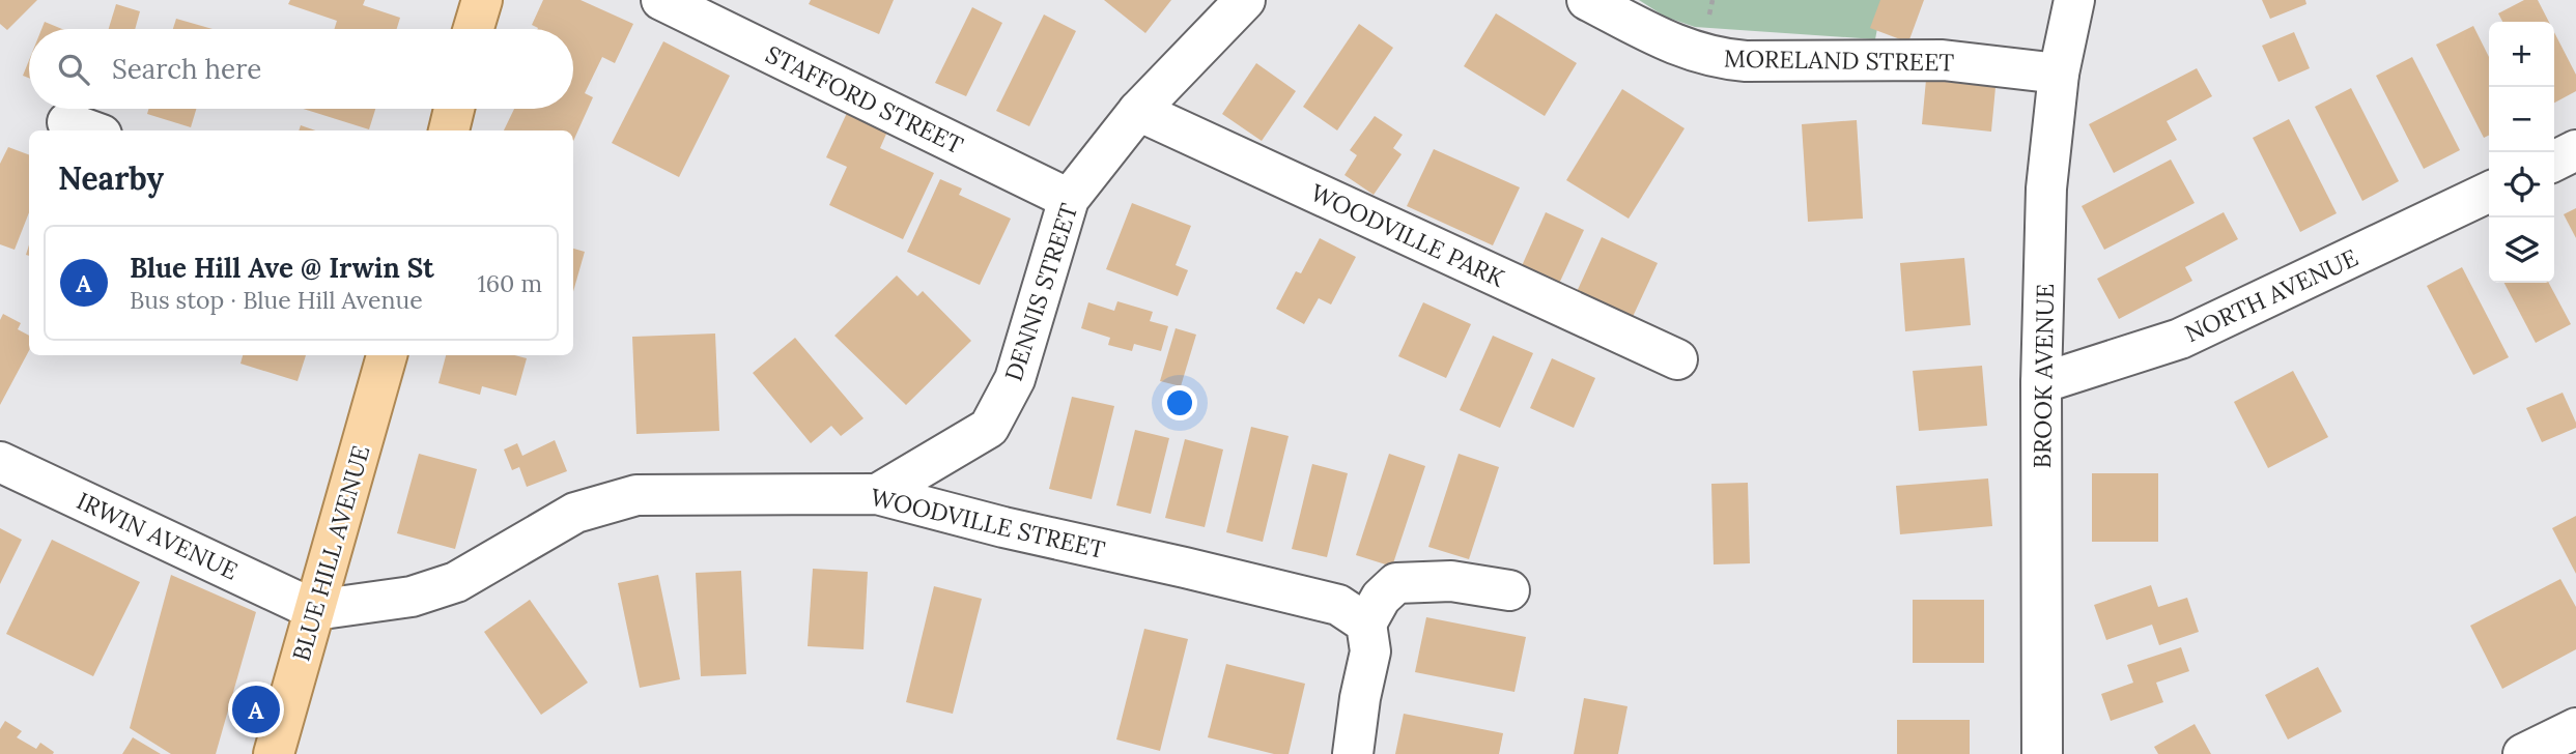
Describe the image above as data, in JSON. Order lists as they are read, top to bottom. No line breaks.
{"streets":{"main road":["BLUE HILL AVENUE"],"street":["MORELAND STREET","STAFFORD STREET","WOODVILLE PARK","DENNIS STREET","NORTH AVENUE","BROOK AVENUE","WOODVILLE STREET","IRWIN AVENUE"]},"crossings":[["MORELAND STREET","BROOK AVENUE"],["STAFFORD STREET","DENNIS STREET"],["WOODVILLE PARK","DENNIS STREET"],["DENNIS STREET","WOODVILLE STREET"],["NORTH AVENUE","BROOK AVENUE"],["WOODVILLE STREET","IRWIN AVENUE"],["WOODVILLE STREET","BLUE HILL AVENUE"],["IRWIN AVENUE","BLUE HILL AVENUE"]],"page":{"map_buttons":["+","−"],"search":"Search here","heading":"Nearby","list":[{"mark":"A","name":"Blue Hill Ave @ Irwin St","note":"Bus stop · Blue Hill Avenue","value":"160 m"}],"pins":"A"}}
